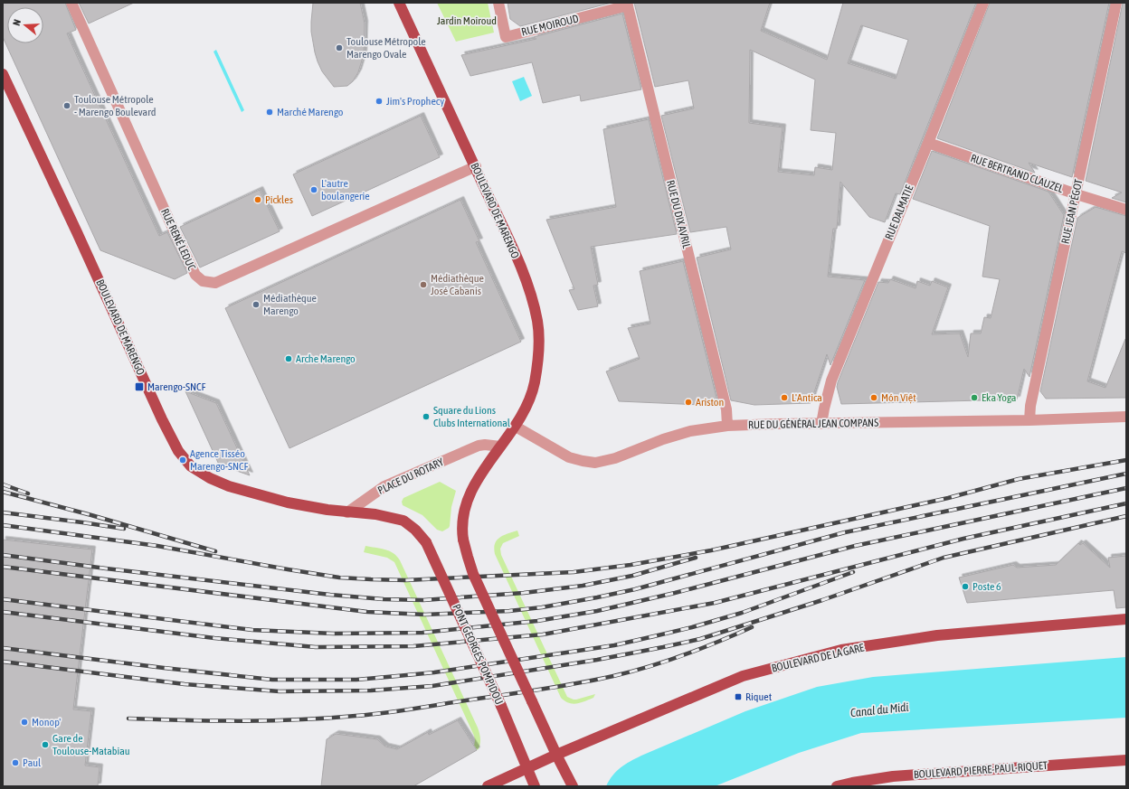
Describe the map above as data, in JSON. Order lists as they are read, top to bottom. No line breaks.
{"streets":{"main road":["BOULEVARD DE MARENGO","PONT GEORGES POMPIDOU","BOULEVARD DE LA GARE","BOULEVARD PIERRE-PAUL-RIQUET"],"street":["RUE MOIROUD","RUE BERTRAND CLAUZEL","RUE JEAN PÉGOT","RUE DALMATIE","RUE DU DIX AVRIL","RUE RENÉ LEDUC","RUE DU GÉNÉRAL JEAN COMPANS","PLACE DU ROTARY"]},"crossings":[["RUE MOIROUD","RUE DU DIX AVRIL"],["RUE BERTRAND CLAUZEL","RUE JEAN PÉGOT"],["RUE BERTRAND CLAUZEL","RUE DALMATIE"],["BOULEVARD DE MARENGO","RUE RENÉ LEDUC"],["BOULEVARD DE MARENGO","RUE DU GÉNÉRAL JEAN COMPANS"],["BOULEVARD DE MARENGO","PLACE DU ROTARY"],["BOULEVARD DE MARENGO","PONT GEORGES POMPIDOU"],["BOULEVARD DE MARENGO","BOULEVARD DE LA GARE"],["RUE JEAN PÉGOT","RUE DU GÉNÉRAL JEAN COMPANS"],["RUE DALMATIE","RUE DU GÉNÉRAL JEAN COMPANS"],["RUE DU DIX AVRIL","RUE DU GÉNÉRAL JEAN COMPANS"],["PLACE DU ROTARY","PONT GEORGES POMPIDOU"],["PONT GEORGES POMPIDOU","BOULEVARD DE LA GARE"]],"water":["Canal du Midi"],"parks":["Jardin Moiroud"],"places":{"other":["Toulouse Métropole Marengo Ovale","Jim's Prophecy","Toulouse Métropole - Marengo Boulevard","Marché Marengo","L'autre boulangerie","Pickles","Médiathèque José Cabanis","Médiathèque Marengo","Arche Marengo","L'Antica","Món Việt","Eka Yoga","Ariston","Square du Lions Clubs International","Agence Tisséo Marengo-SNCF","Poste 6","Monop'","Gare de Toulouse-Matabiau","Paul"],"transit":["Marengo-SNCF","Riquet"]},"north":"left"}
